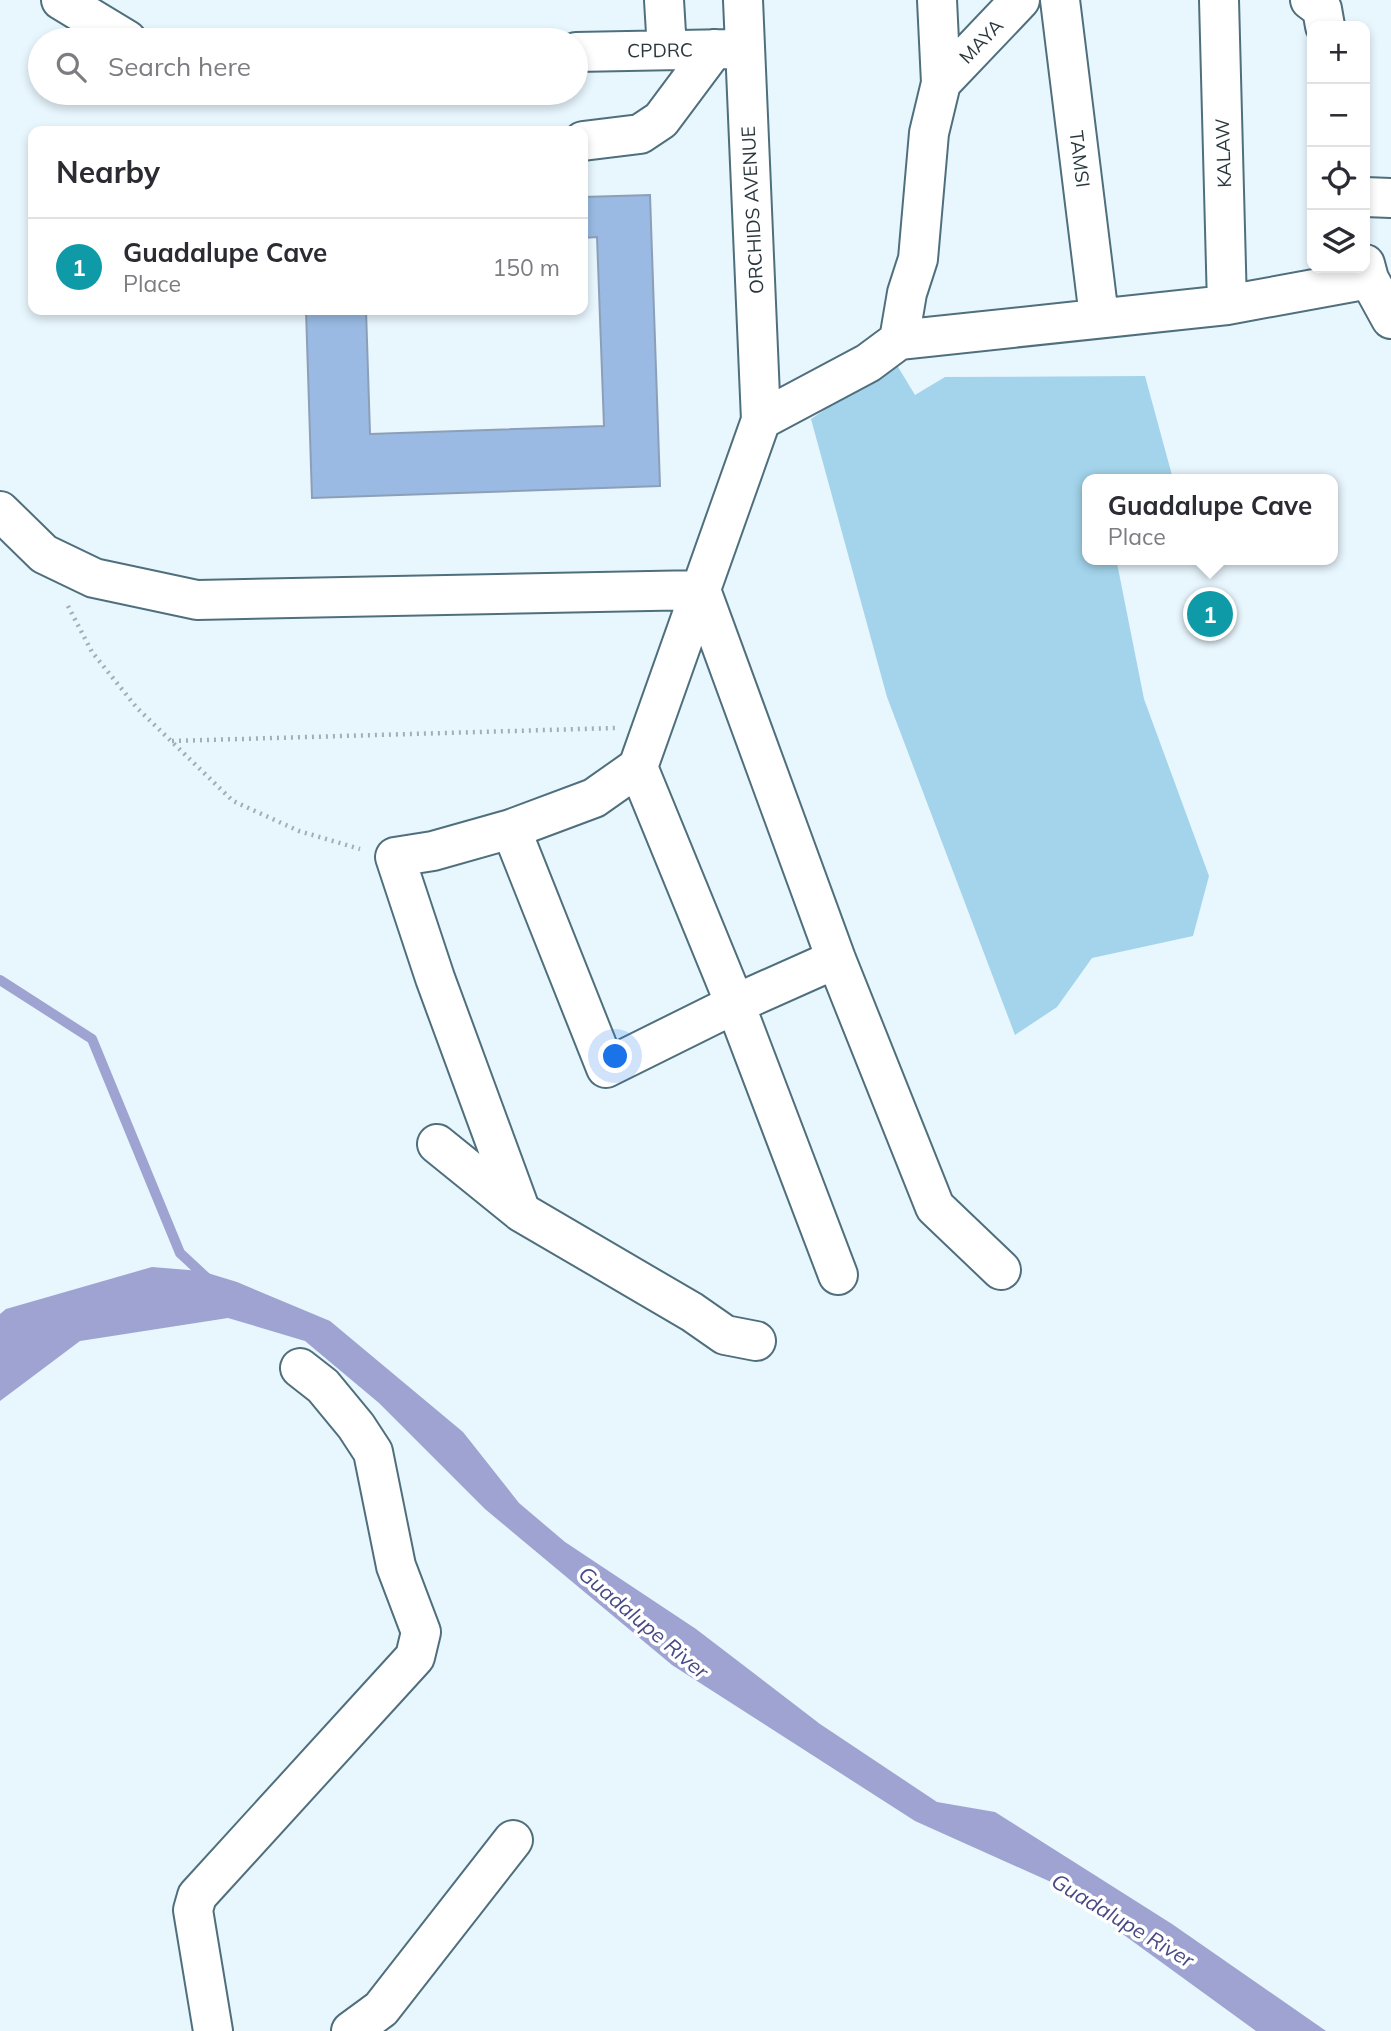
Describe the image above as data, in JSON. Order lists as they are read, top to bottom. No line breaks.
{"streets":{"street":["MAYA","CPDRC","KALAW","TAMSI","ORCHIDS AVENUE"]},"crossings":[["CPDRC","ORCHIDS AVENUE"]],"water":["Guadalupe River"],"page":{"map_buttons":["+","−"],"search":"Search here","heading":"Nearby","list":[{"mark":"1","name":"Guadalupe Cave","note":"Place","value":"150 m"}],"popup":["Guadalupe Cave","Place"],"pins":"1"}}
